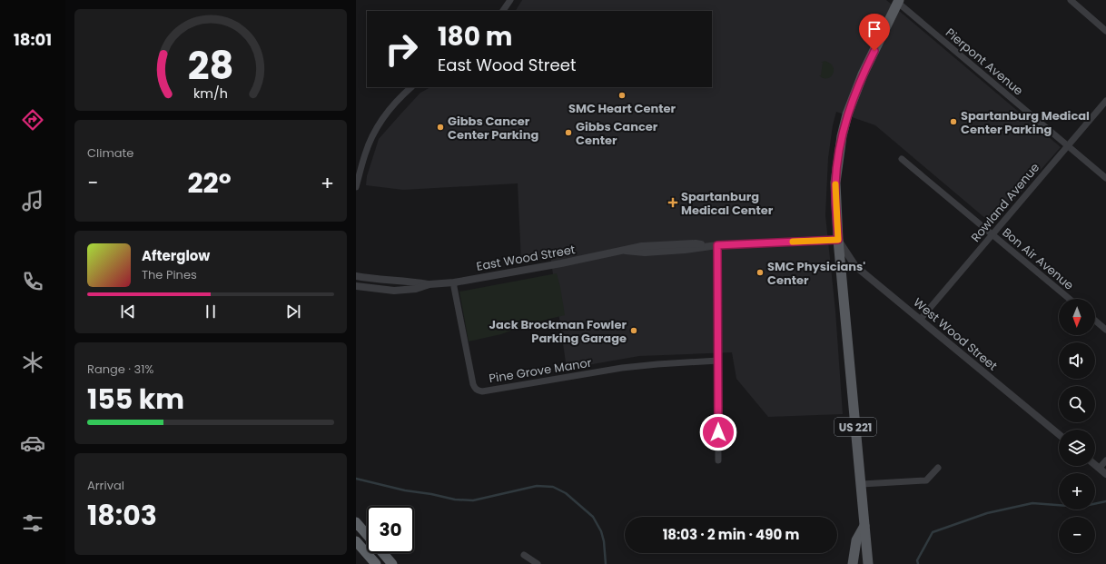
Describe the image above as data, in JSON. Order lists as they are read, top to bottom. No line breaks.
{"streets":{"main road":["US 221"],"street":["Pierpont Avenue","Rowland Avenue","East Wood Street","Bon Air Avenue","West Wood Street","Pine Grove Manor"]},"crossings":[["Pierpont Avenue","Rowland Avenue"],["Pierpont Avenue","US 221"],["Rowland Avenue","Bon Air Avenue"],["Rowland Avenue","West Wood Street"],["East Wood Street","West Wood Street"],["East Wood Street","Pine Grove Manor"],["East Wood Street","US 221"],["West Wood Street","US 221"]],"places":{"other":["SMC Heart Center","Spartanburg Medical Center Parking","Gibbs Cancer Center Parking","Gibbs Cancer Center","SMC Physicians' Center","Jack Brockman Fowler Parking Garage"],"health":["Spartanburg Medical Center"]},"north":"bottom","page":{"tabs":"18:01","turn":["180 m","East Wood Street"],"tile":["Climate",["Range · 31%","155 km"],["Arrival","18:03"]],"heat":["−","22°","+"],"song":["Afterglow","The Pines"],"map_buttons":["+","−"],"limit":"30","trip":"18:03 · 2 min · 490 m","gauge":["28","km/h"]}}
